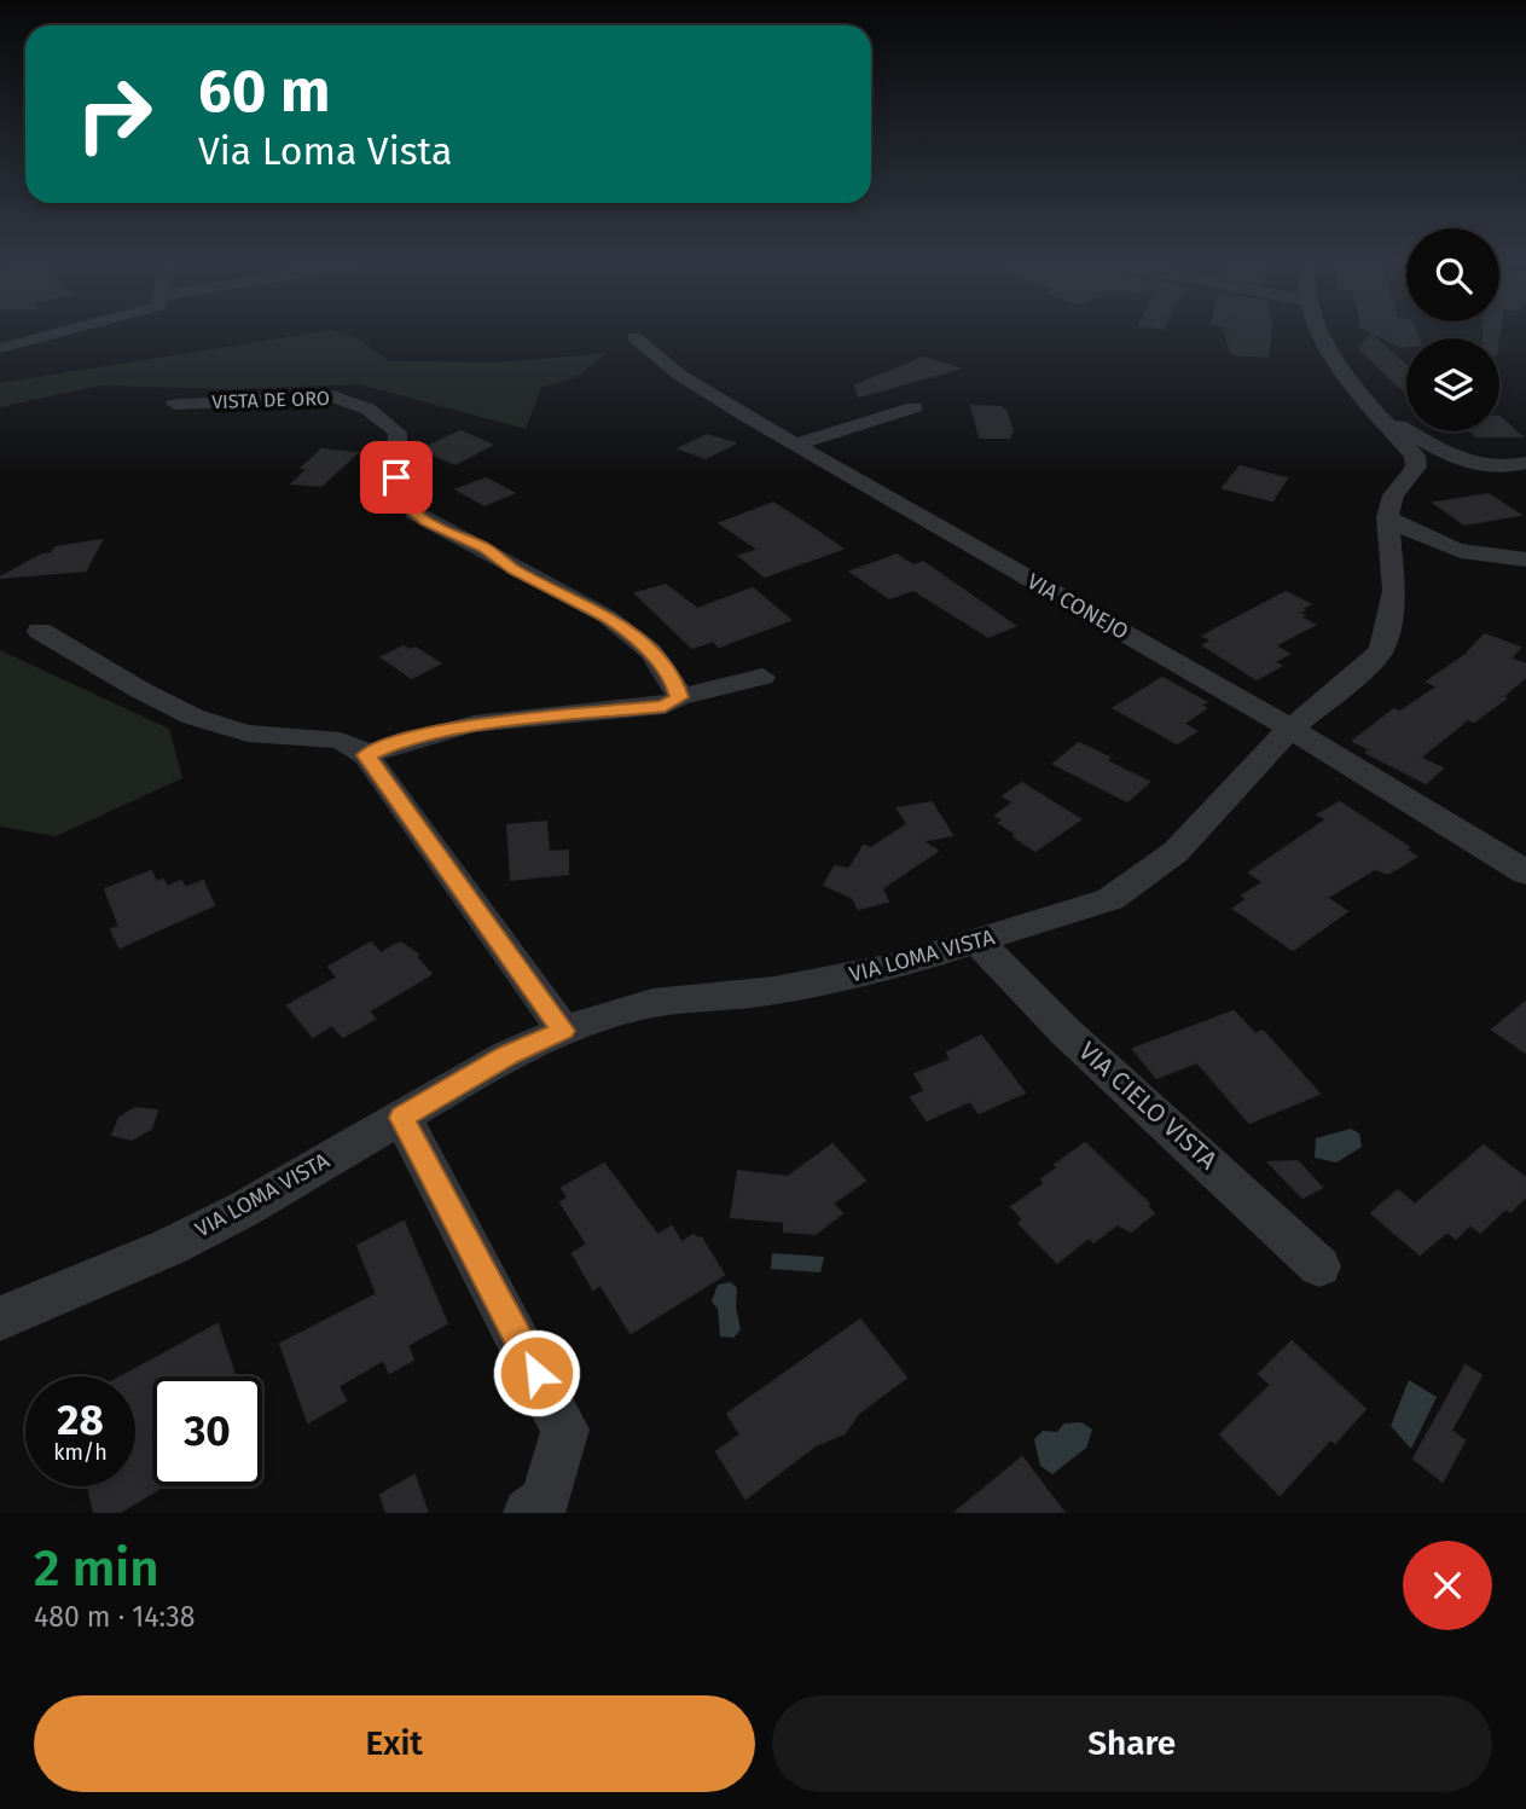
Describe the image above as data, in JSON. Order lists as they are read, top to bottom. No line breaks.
{"streets":{"street":["VISTA DE ORO","VIA CONEJO","VIA LOMA VISTA","VIA CIELO VISTA"]},"crossings":[["VIA CONEJO","VIA LOMA VISTA"],["VIA LOMA VISTA","VIA CIELO VISTA"]],"page":{"turn":["60 m","Via Loma Vista"],"speed":"28 km/h","limit":"30","heading":["2 min","480 m · 14:38"],"buttons":["Exit","Share"]}}
